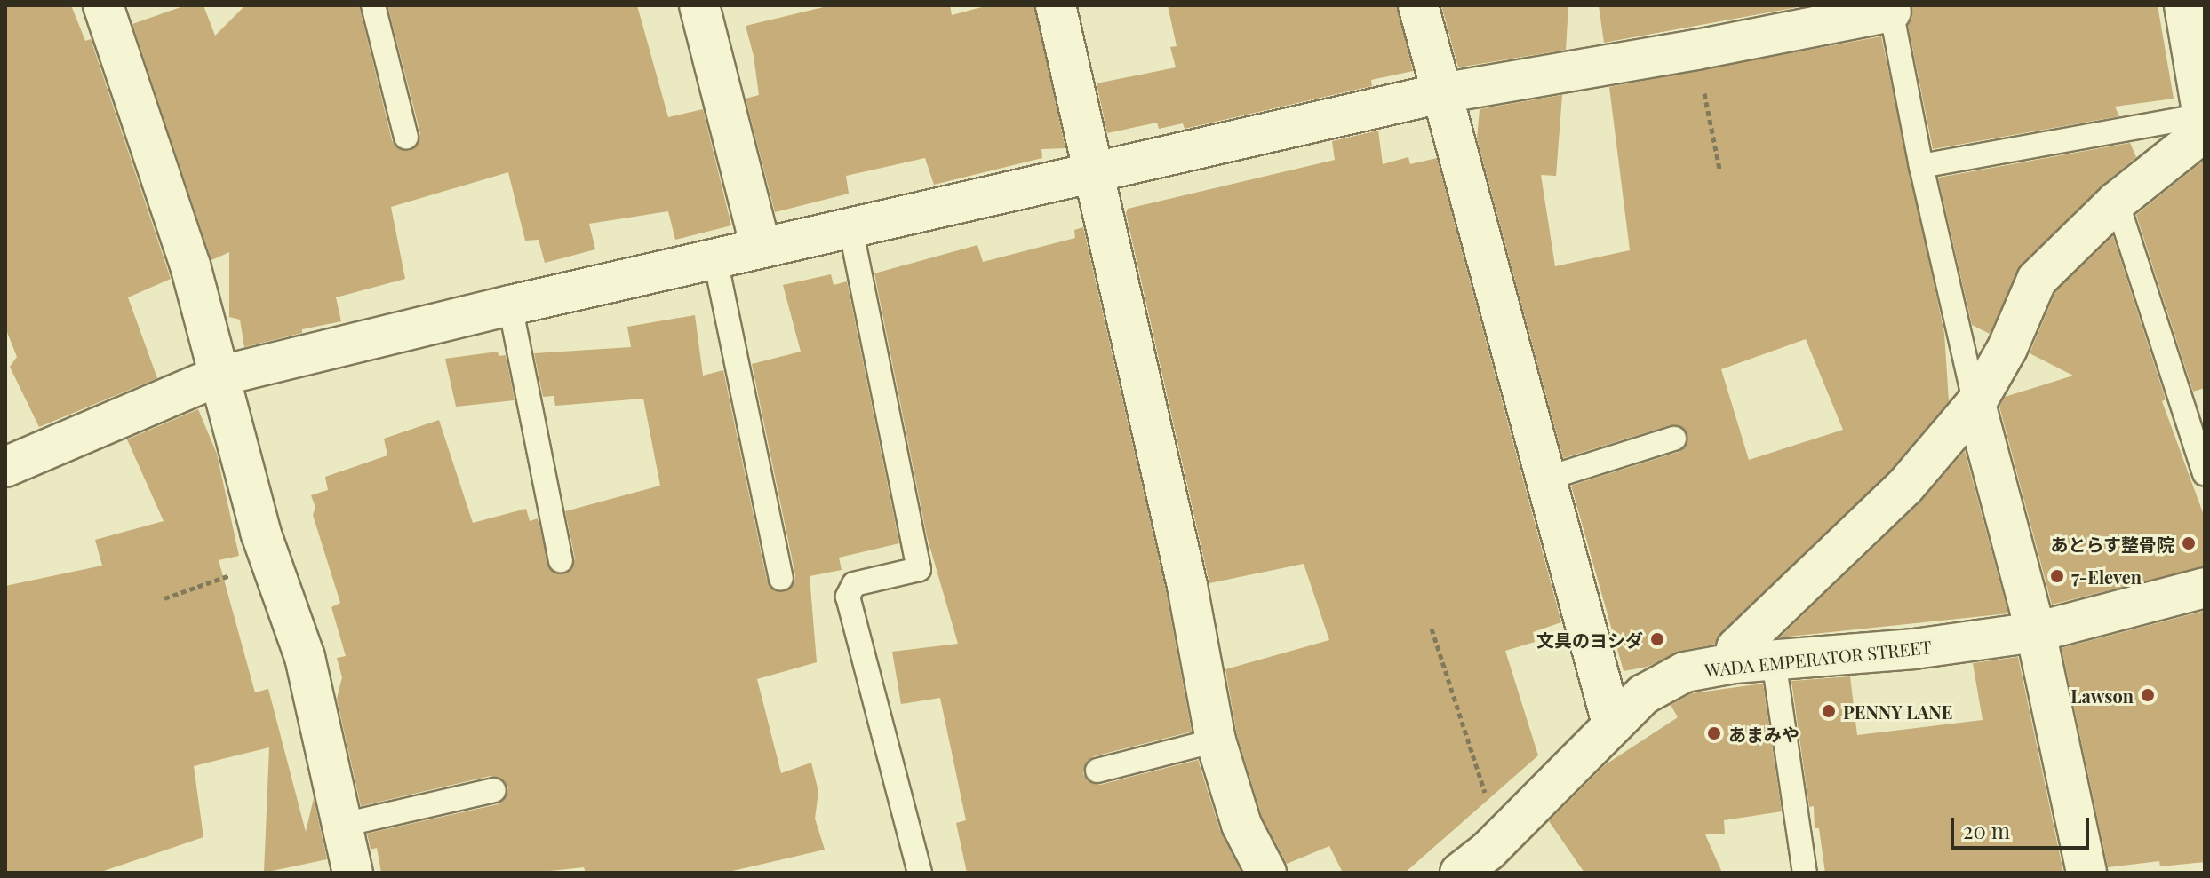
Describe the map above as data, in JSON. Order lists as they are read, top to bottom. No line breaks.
{"streets":{"street":["WADA EMPERATOR STREET"]},"places":["あとらす整骨院","7-Eleven","文具のヨシダ","Lawson","PENNY LANE","あまみや"],"scale_bar":"20 m"}
